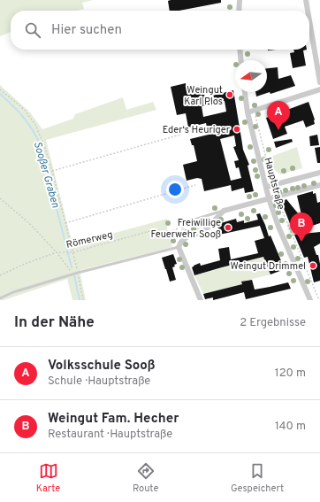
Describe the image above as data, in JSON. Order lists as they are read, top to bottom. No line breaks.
{"streets":{"street":["Hauptstraße"],"path":["Römerweg"]},"water":["Sooßer Graben"],"places":["Weingut Karl Plos","Eder‘s Heuriger","Freiwillige Feuerwehr Sooß","Weingut Drimmel"],"north":"left","page":{"search":"Hier suchen","pins":["A","B"],"heading":["In der Nähe","2 Ergebnisse"],"list":[{"mark":"A","name":"Volksschule Sooß","note":"Schule · Hauptstraße","value":"120 m"},{"mark":"B","name":"Weingut Fam. Hecher","note":"Restaurant · Hauptstraße","value":"140 m"}],"nav":["Karte","Route","Gespeichert"]}}
